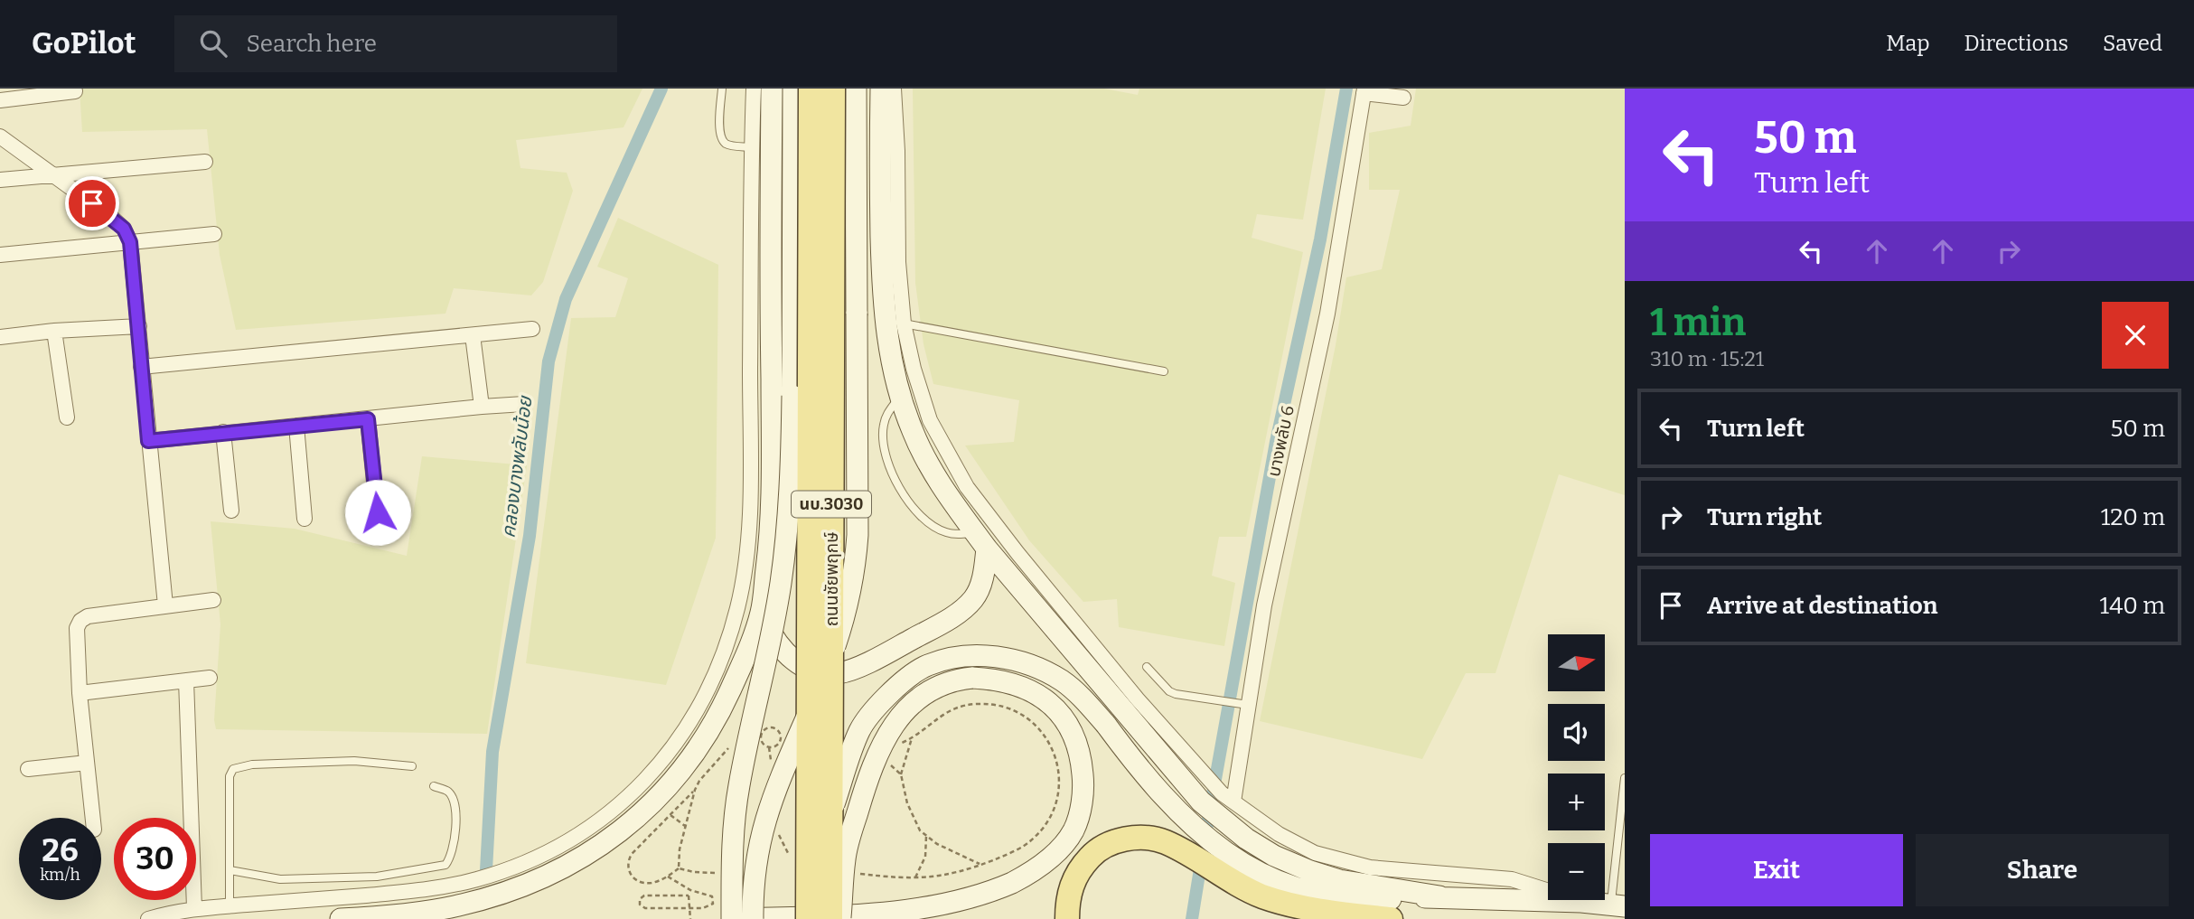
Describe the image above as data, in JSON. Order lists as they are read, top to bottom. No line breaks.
{"streets":{"main road":["นบ.3030","ถนนชัยพฤกษ์"],"street":["บางพลับ 6"]},"water":["คลองบางพลับน้อย"],"north":"right","page":{"header":"GoPilot","search":"Search here","nav":["Map","Directions","Saved"],"turn":["50 m","Turn left"],"heading":["1 min","310 m · 15:21"],"list":[{"name":"Turn left","value":"50 m"},{"name":"Turn right","value":"120 m"},{"name":"Arrive at destination","value":"140 m"}],"map_buttons":["+","−"],"speed":"26 km/h","limit":"30","buttons":["Exit","Share"]}}
